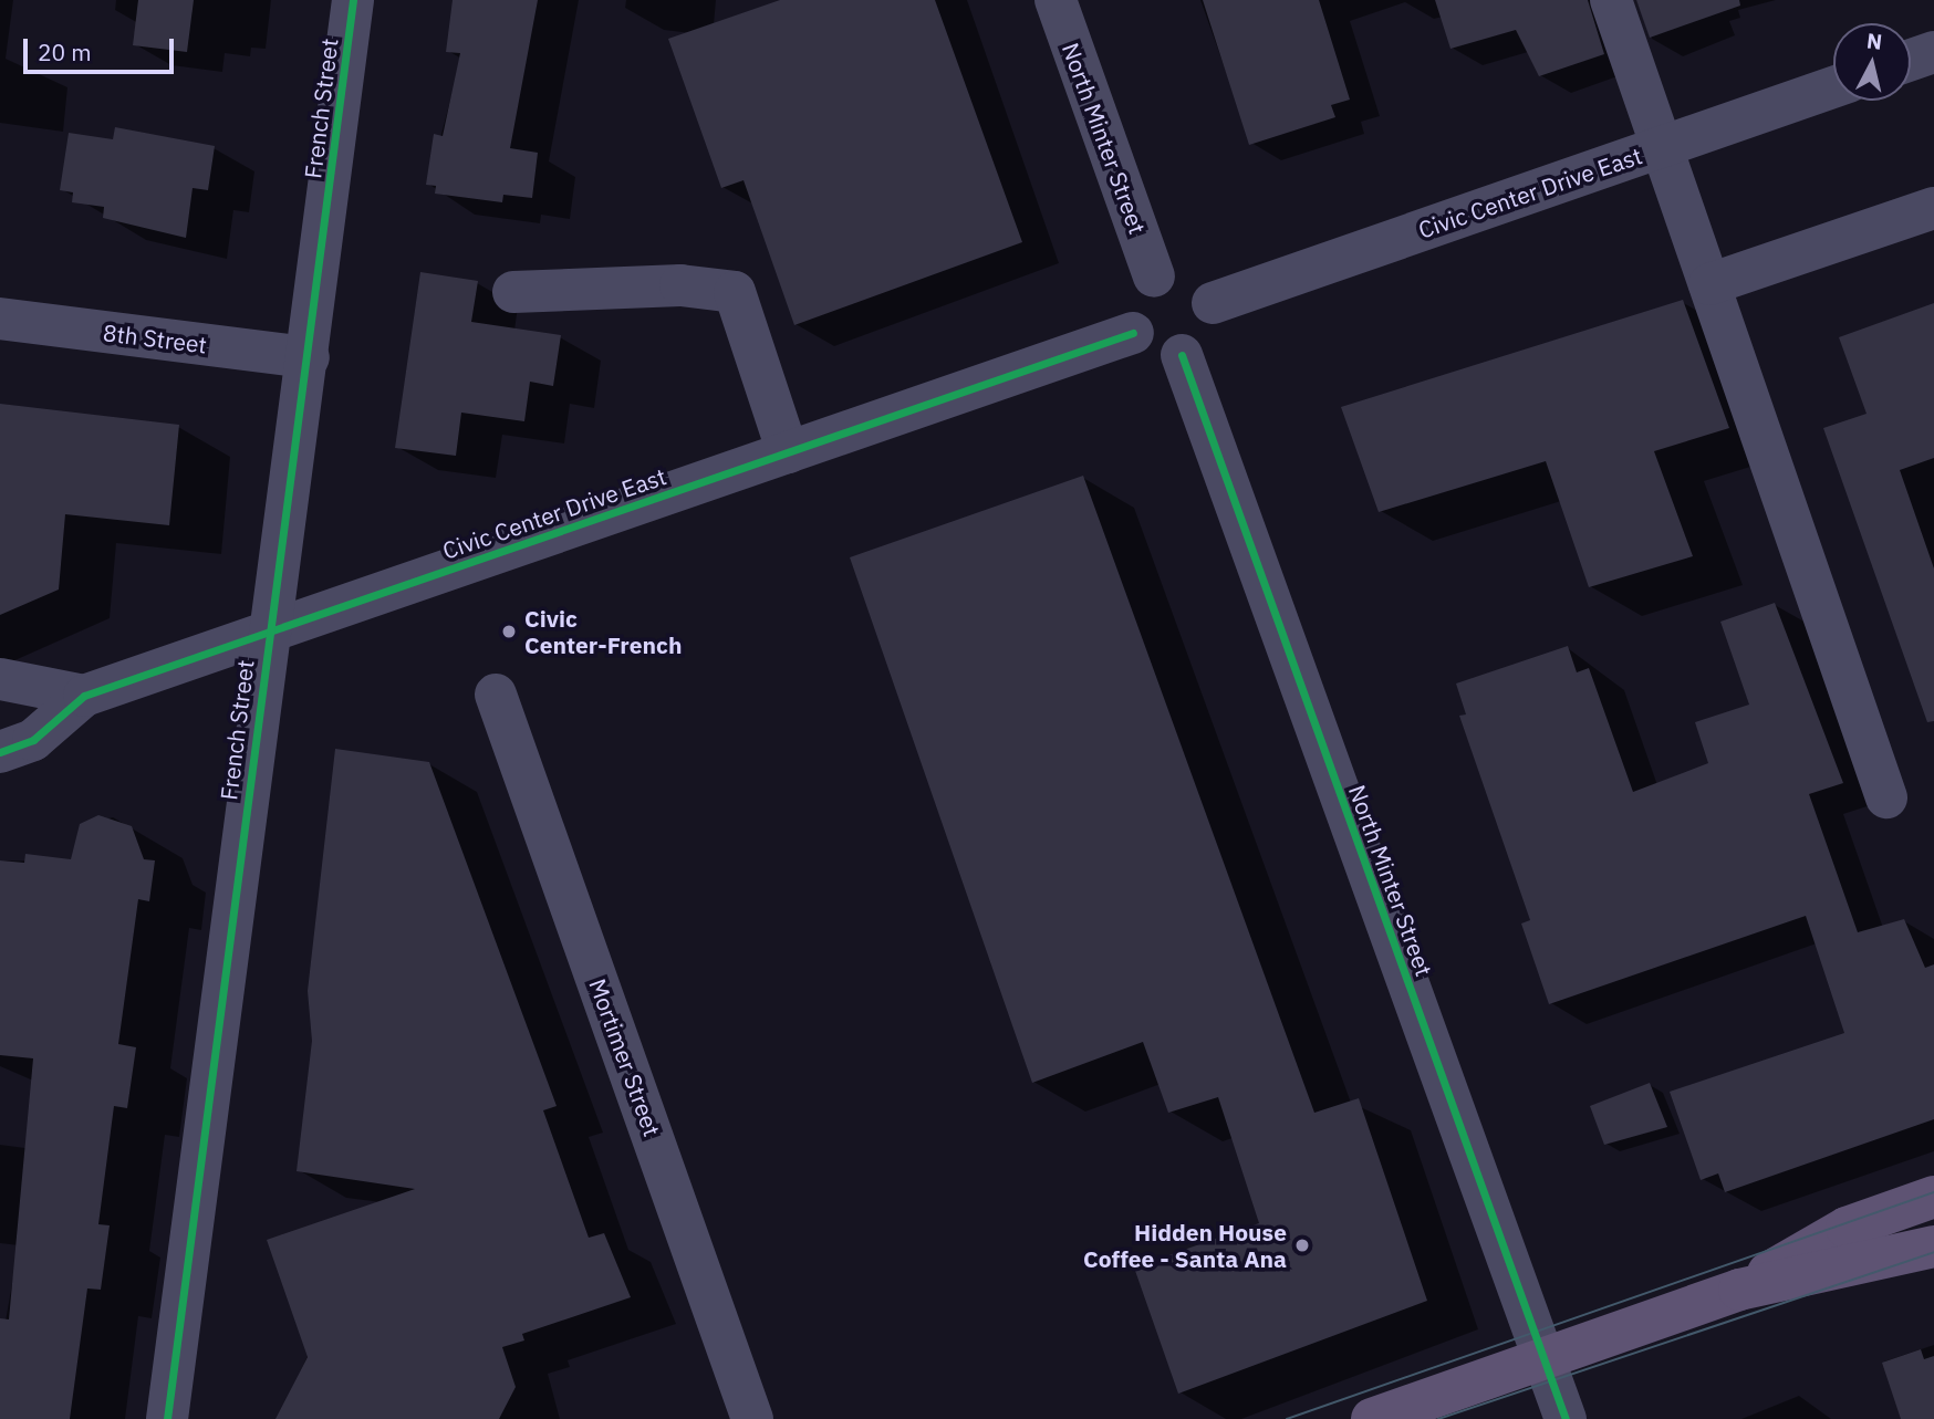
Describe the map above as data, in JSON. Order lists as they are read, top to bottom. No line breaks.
{"streets":{"street":["French Street","North Minter Street","Civic Center Drive East","8th Street","Mortimer Street"]},"crossings":[["French Street","Civic Center Drive East"],["French Street","8th Street"],["North Minter Street","Civic Center Drive East"]],"places":["Civic Center-French","Hidden House Coffee - Santa Ana"],"scale_bar":"20 m","north":"top"}
